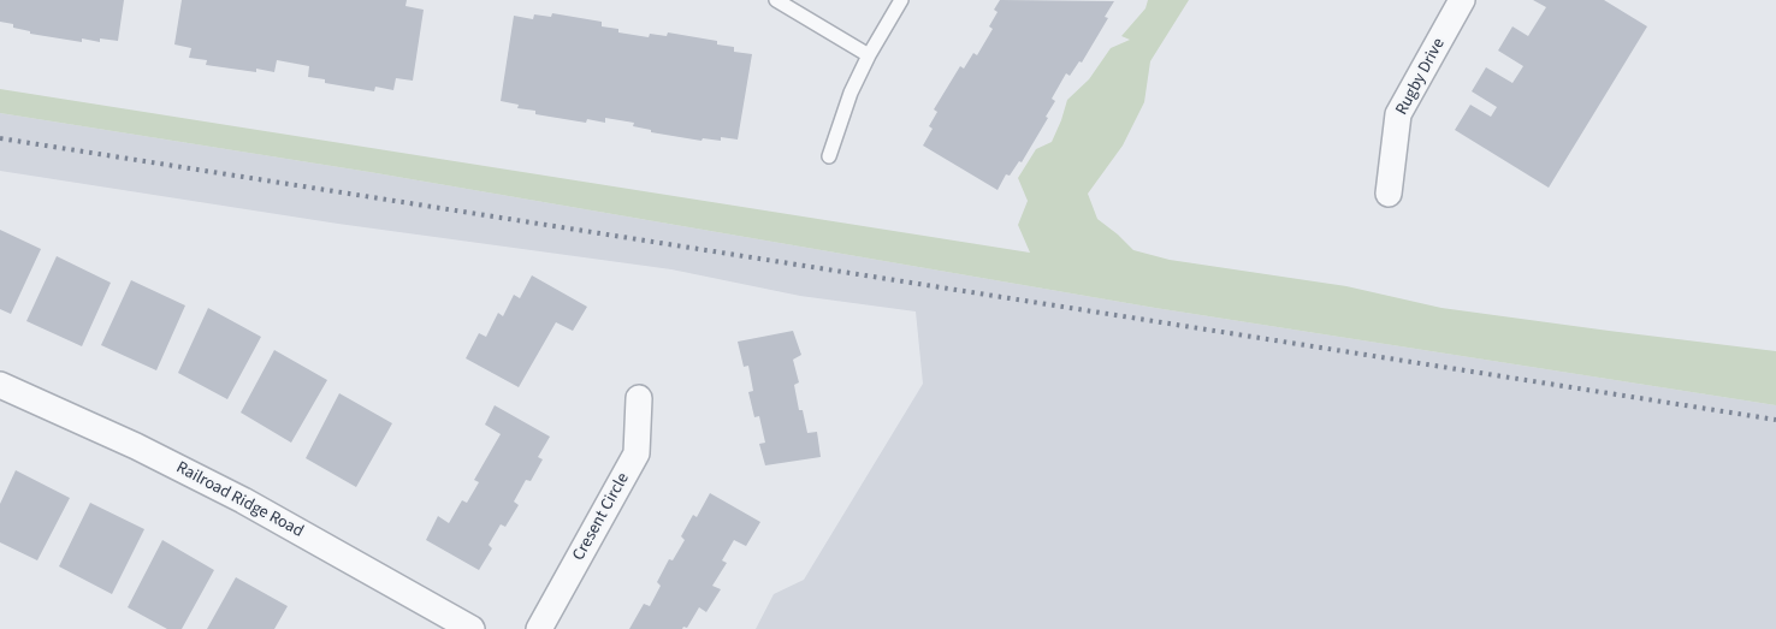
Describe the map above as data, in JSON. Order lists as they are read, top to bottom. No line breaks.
{"streets":{"street":["Rugby Drive","Railroad Ridge Road","Cresent Circle"]}}
